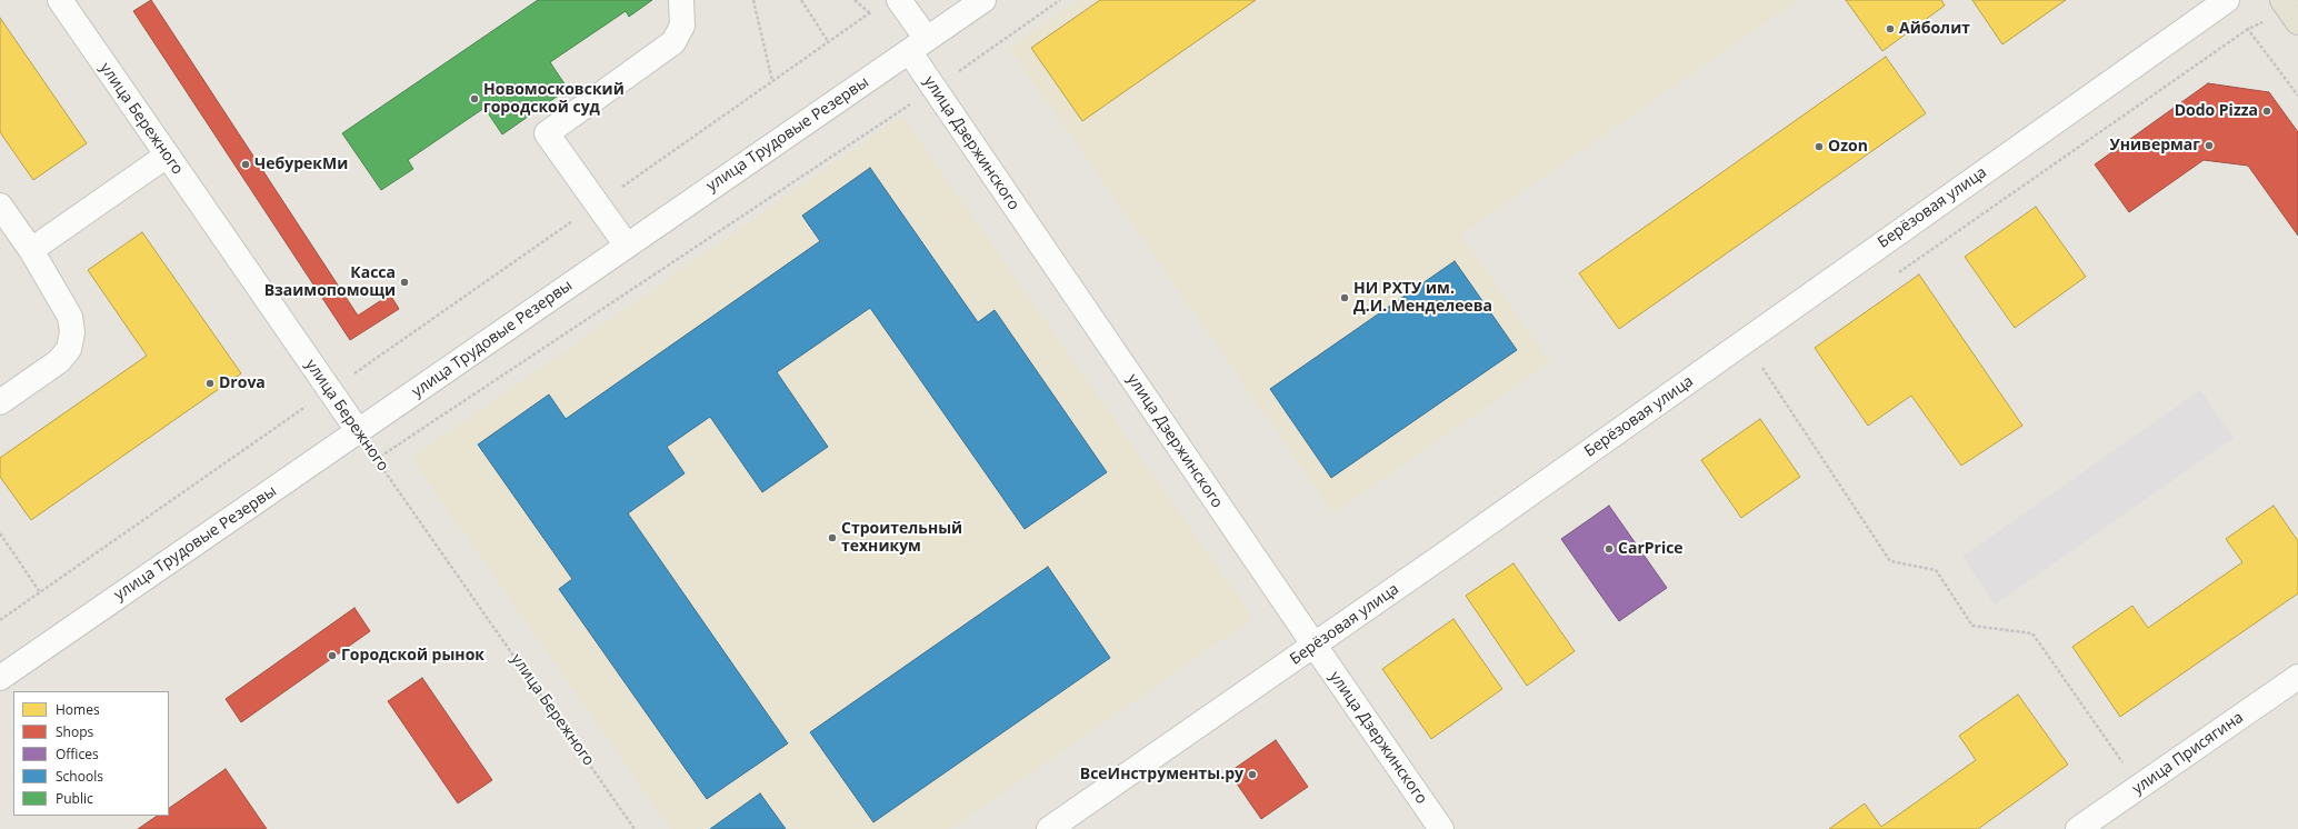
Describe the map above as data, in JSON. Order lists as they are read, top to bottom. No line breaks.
{"streets":{"street":["улица Бережного","улица Трудовые Резервы","улица Дзержинского","Берёзовая улица","улица Присягина"]},"crossings":[["улица Бережного","улица Трудовые Резервы"],["улица Трудовые Резервы","улица Дзержинского"],["улица Дзержинского","Берёзовая улица"]],"places":["Айболит","Новомосковский городской суд","Dodo Pizza","Универмаг","Ozon","ЧебурекМи","Касса Взаимопомощи","НИ РХТУ им. Д.И. Менделеева","Drova","Строительный техникум","CarPrice","Городской рынок","ВсеИнструменты.ру"],"legend":["Homes","Shops","Offices","Schools","Public"]}
